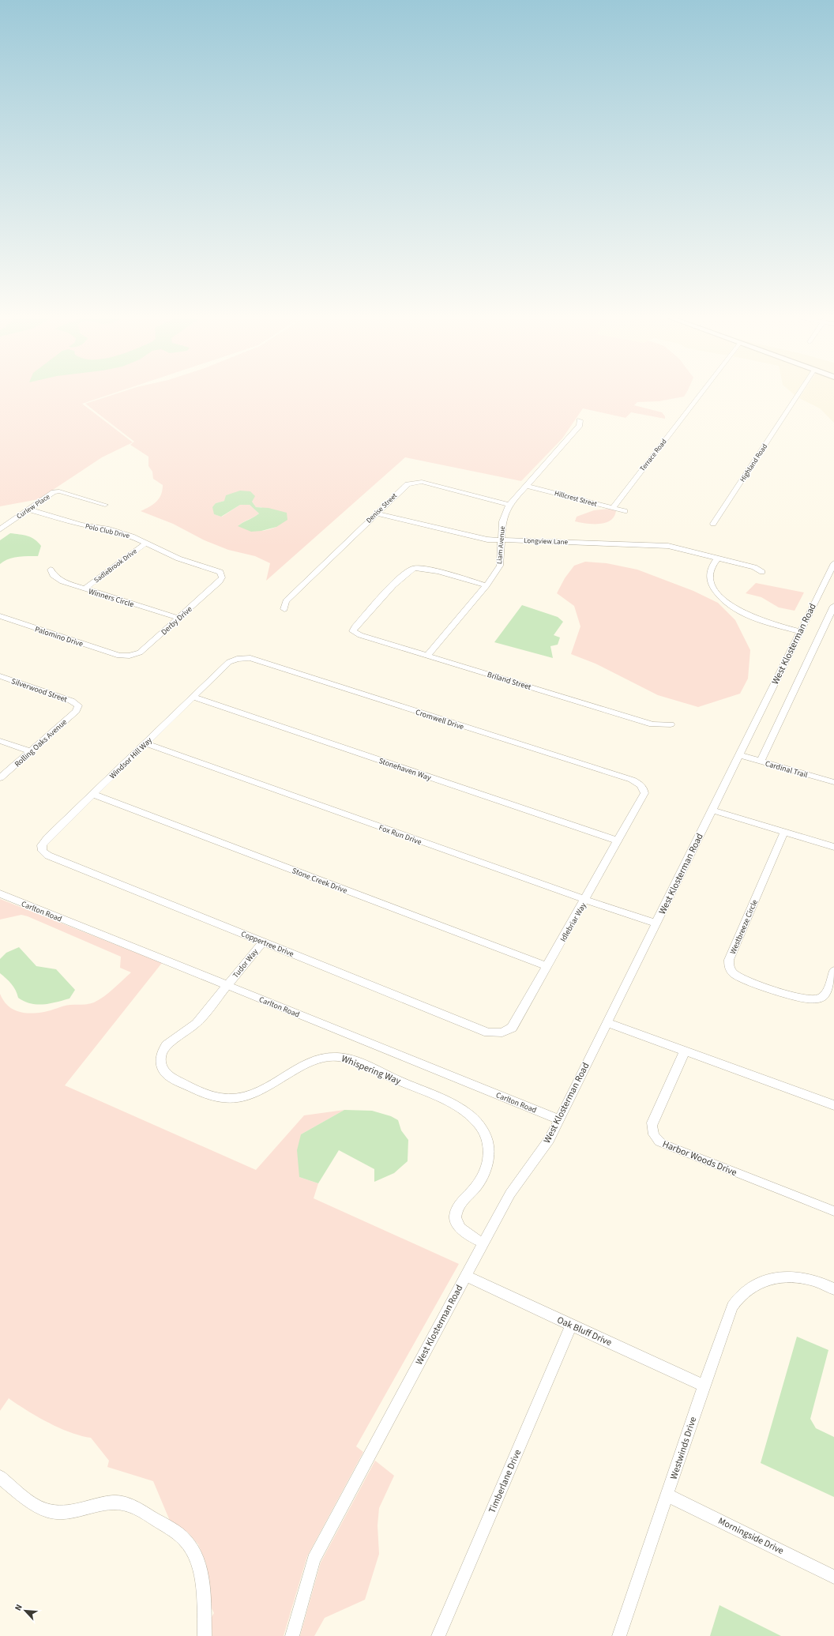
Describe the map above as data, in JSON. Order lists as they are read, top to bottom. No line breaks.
{"streets":{"street":["Terrace Road","Highland Road","Hillcrest Street","Curlew Place","Denise Street","Polo Club Drive","Longview Lane","Liam Avenue","SadleBrook Drive","Winners Circle","Derby Drive","Palomino Drive","West Klosterman Road","Briland Street","Silverwood Street","Cromwell Drive","Rolling Oaks Avenue","Windsor Hill Way","Stonehaven Way","Cardinal Trail","Fox Run Drive","Stone Creek Drive","Carlton Road","Idlebriar Way","Westbreeze Circle","Coppertree Drive","Tudor Way","Whispering Way","Harbor Woods Drive","Oak Bluff Drive","Westwinds Drive","Timberlane Drive","Morningside Drive"]},"crossings":[["Terrace Road","Hillcrest Street"],["Hillcrest Street","Liam Avenue"],["Curlew Place","Polo Club Drive"],["Denise Street","Longview Lane"],["Denise Street","Liam Avenue"],["Polo Club Drive","SadleBrook Drive"],["Polo Club Drive","Derby Drive"],["Longview Lane","Liam Avenue"],["Liam Avenue","Briland Street"],["SadleBrook Drive","Winners Circle"],["Winners Circle","Derby Drive"],["Derby Drive","Palomino Drive"],["West Klosterman Road","Cardinal Trail"],["West Klosterman Road","Fox Run Drive"],["West Klosterman Road","Carlton Road"],["West Klosterman Road","Whispering Way"],["West Klosterman Road","Oak Bluff Drive"],["Silverwood Street","Rolling Oaks Avenue"],["Cromwell Drive","Windsor Hill Way"],["Cromwell Drive","Idlebriar Way"],["Windsor Hill Way","Stonehaven Way"],["Windsor Hill Way","Fox Run Drive"],["Windsor Hill Way","Stone Creek Drive"],["Windsor Hill Way","Coppertree Drive"],["Stonehaven Way","Idlebriar Way"],["Fox Run Drive","Idlebriar Way"],["Stone Creek Drive","Idlebriar Way"],["Carlton Road","Tudor Way"],["Carlton Road","Whispering Way"],["Idlebriar Way","Coppertree Drive"],["Coppertree Drive","Tudor Way"],["Tudor Way","Whispering Way"],["Oak Bluff Drive","Westwinds Drive"],["Oak Bluff Drive","Timberlane Drive"],["Westwinds Drive","Morningside Drive"]],"north":"top left"}
